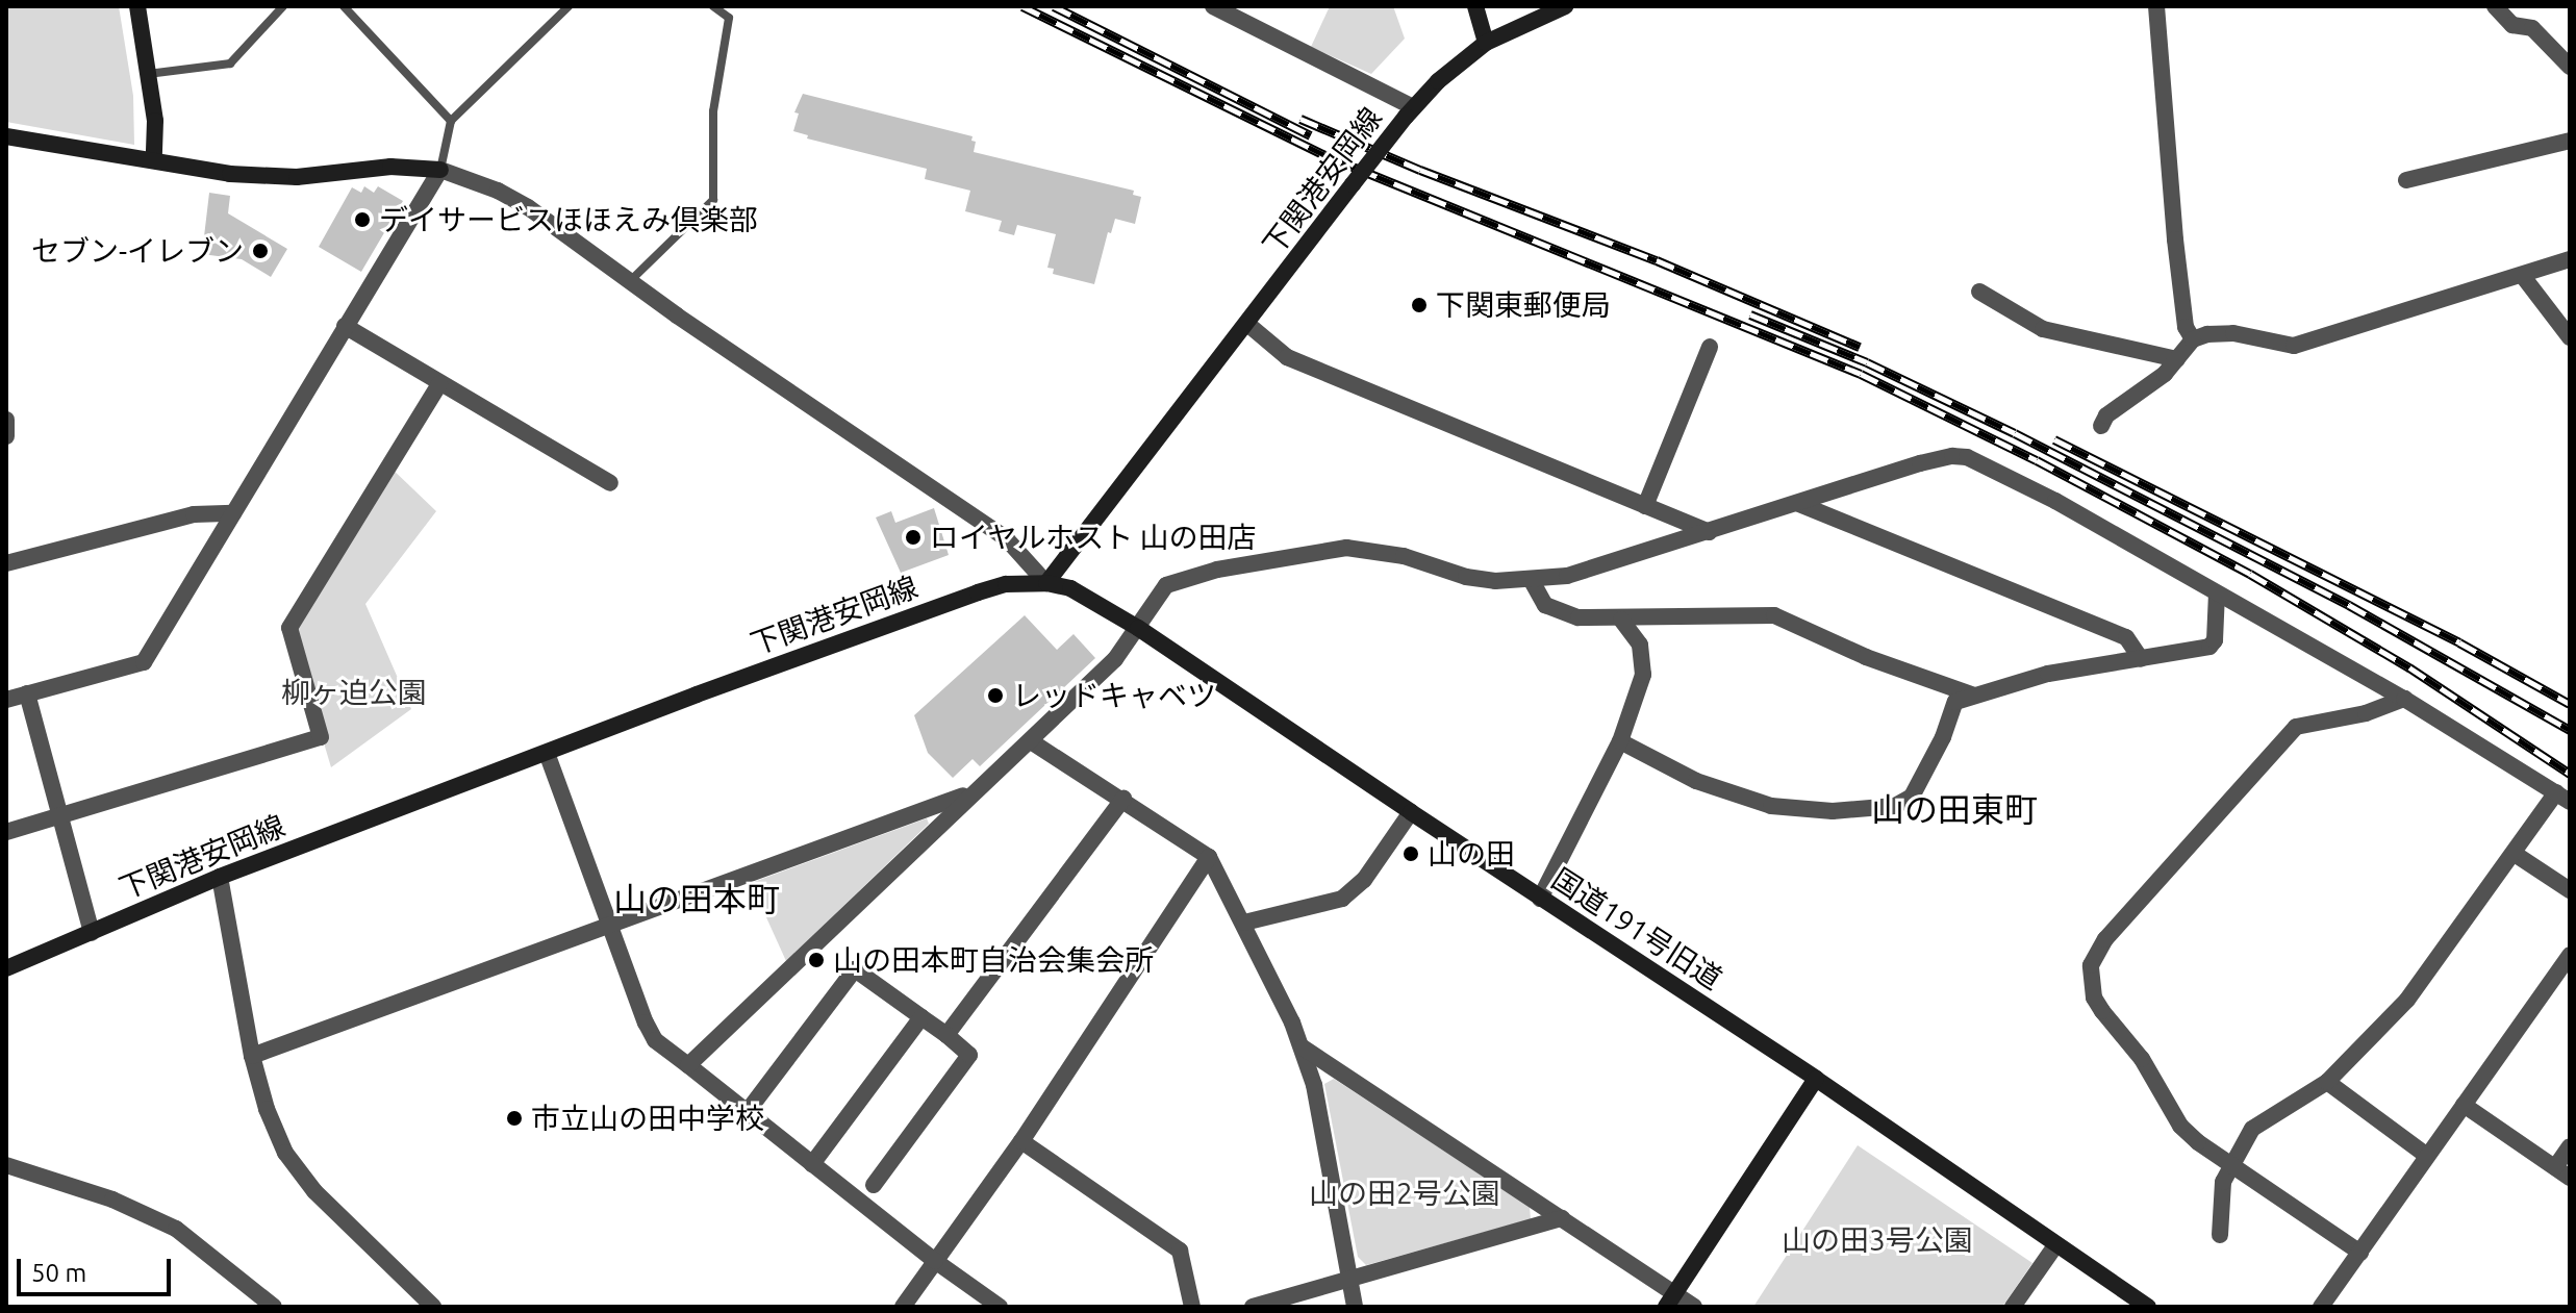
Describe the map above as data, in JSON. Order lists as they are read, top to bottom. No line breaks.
{"streets":{"street":["下関港安岡線","国道191号旧道"]},"crossings":[["下関港安岡線","国道191号旧道"]],"districts":["山の田東町","山の田本町"],"parks":["柳ヶ迫公園","山の田2号公園","山の田3号公園"],"places":["デイサービスほほえみ倶楽部","セブン-イレブン","下関東郵便局","ロイヤルホスト 山の田店","レッドキャベツ","山の田","山の田本町自治会集会所","市立山の田中学校"],"scale_bar":"50 m"}
